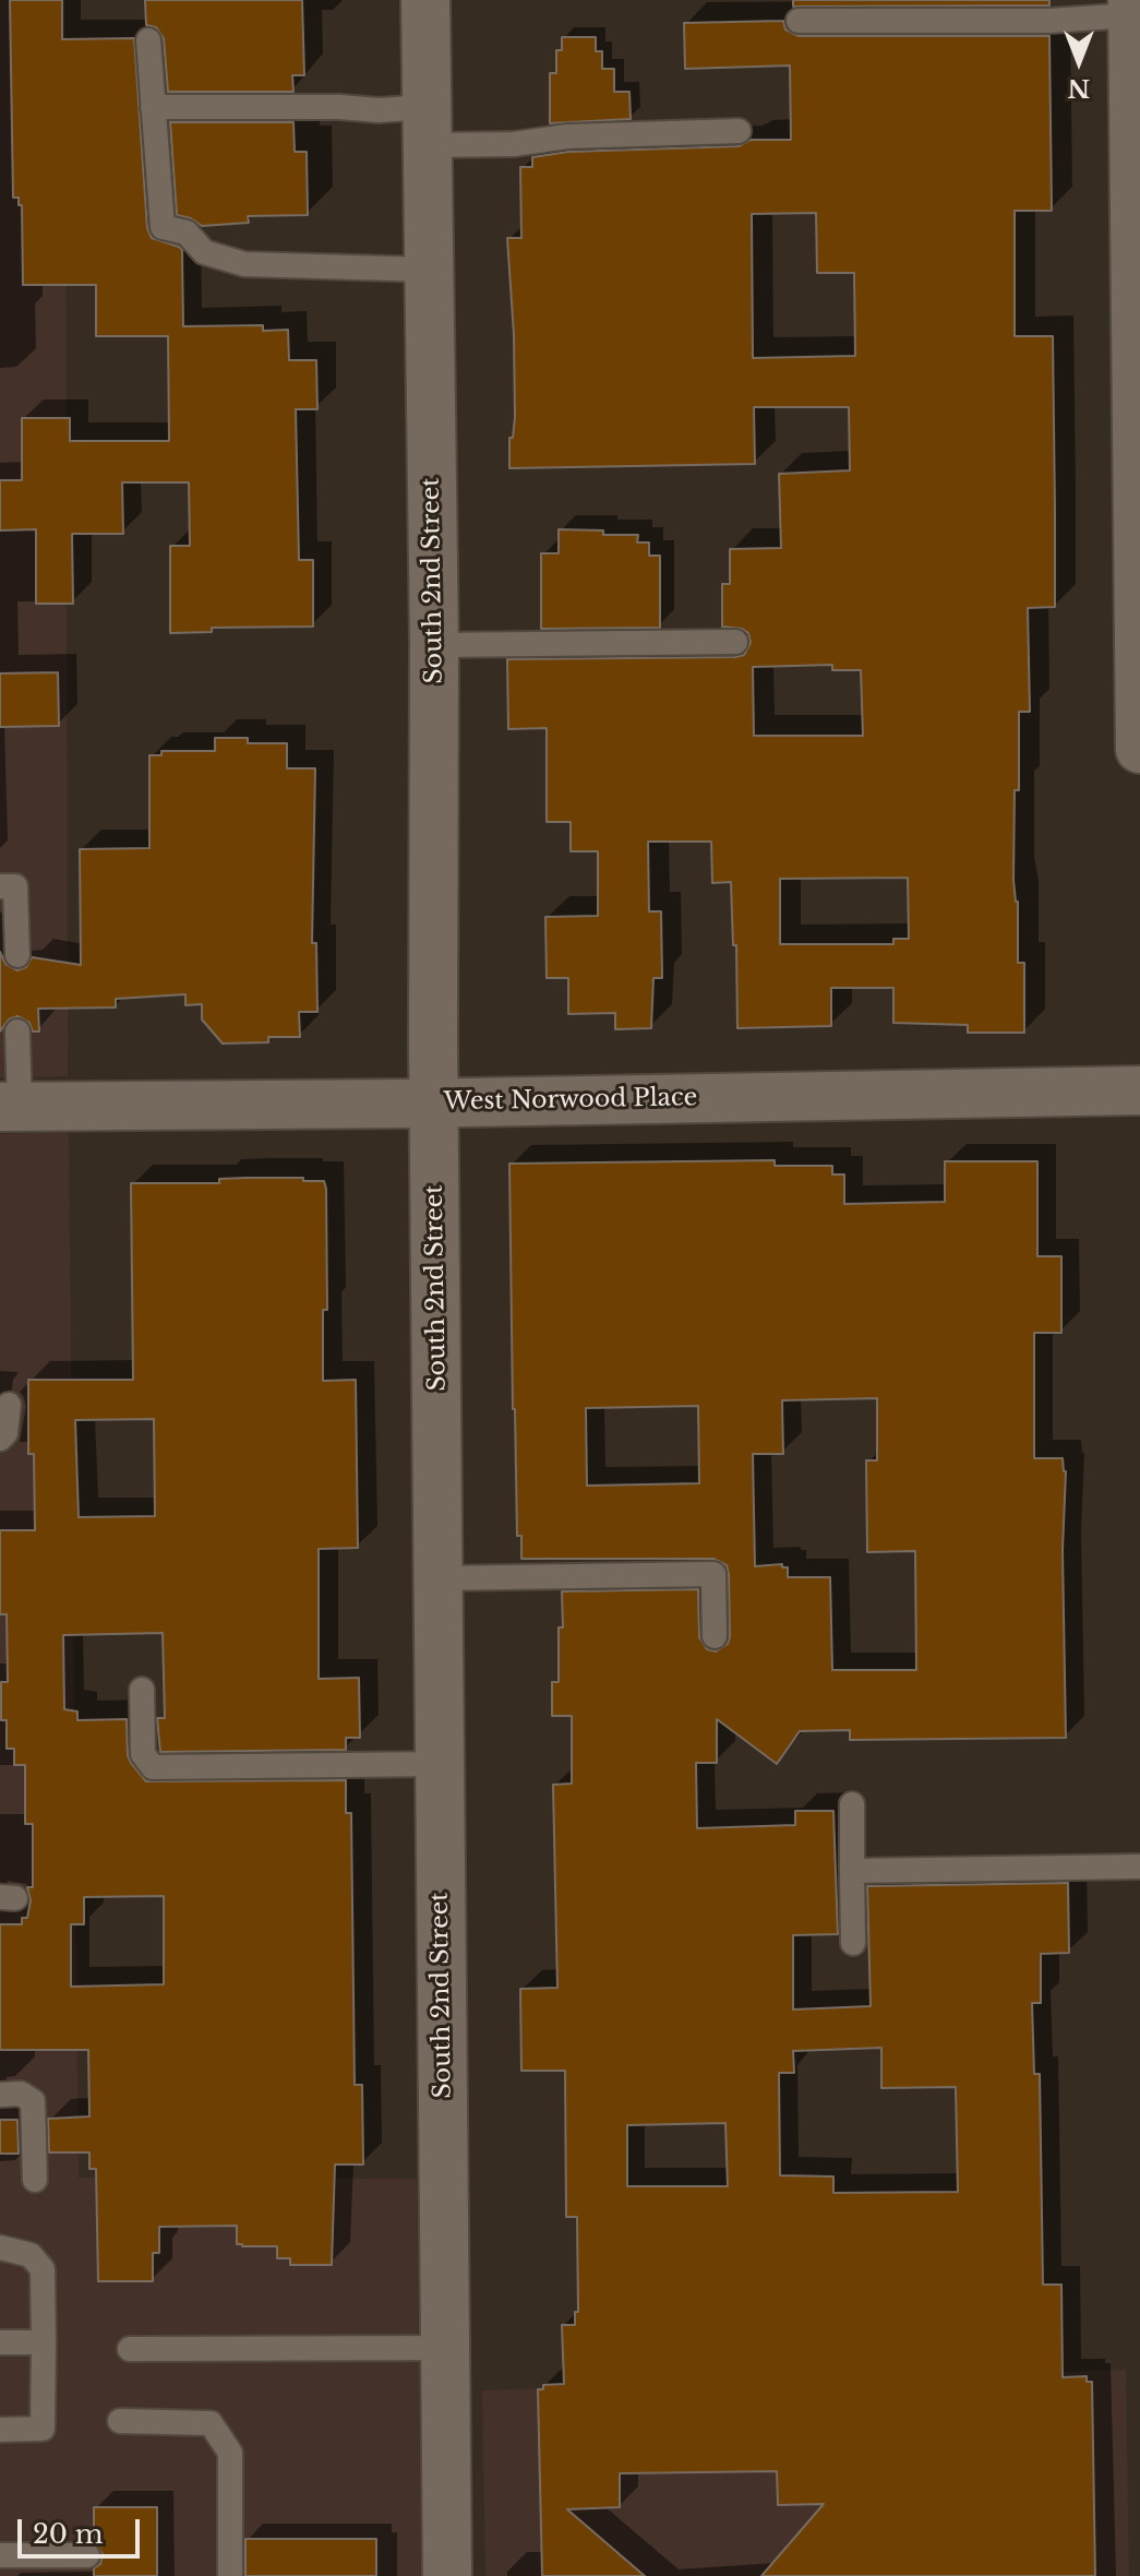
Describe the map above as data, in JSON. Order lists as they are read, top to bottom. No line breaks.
{"streets":{"street":["South 2nd Street","West Norwood Place"]},"crossings":[["South 2nd Street","West Norwood Place"]],"scale_bar":"20 m","north":"bottom"}
